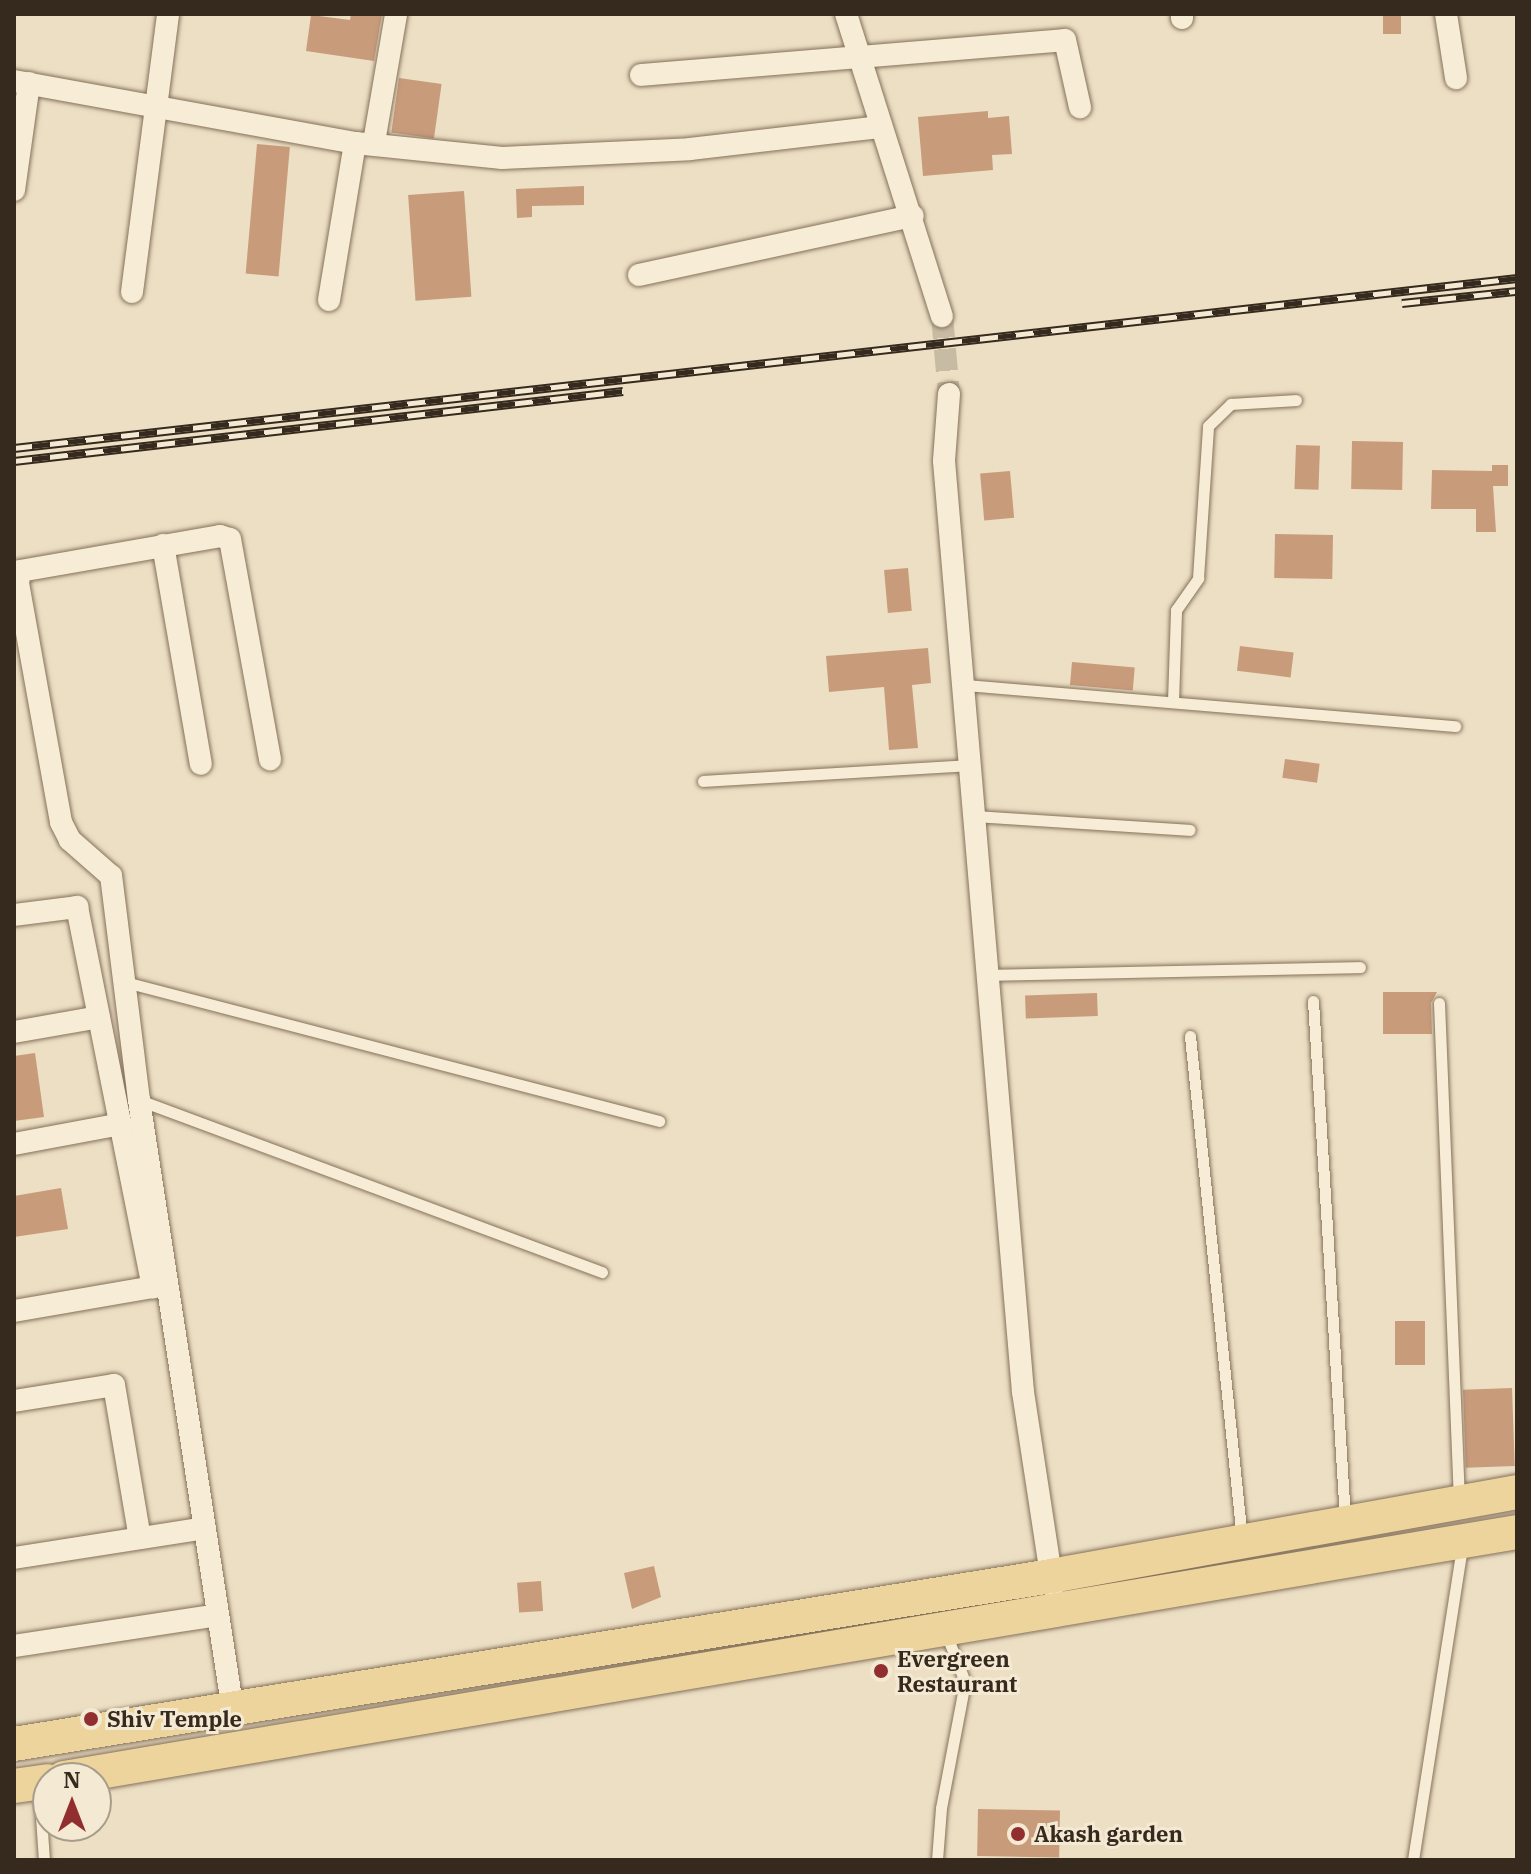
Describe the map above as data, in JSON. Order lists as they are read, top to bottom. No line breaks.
{"places":["Evergreen Restaurant","Shiv Temple","Akash garden"],"north":"top"}
